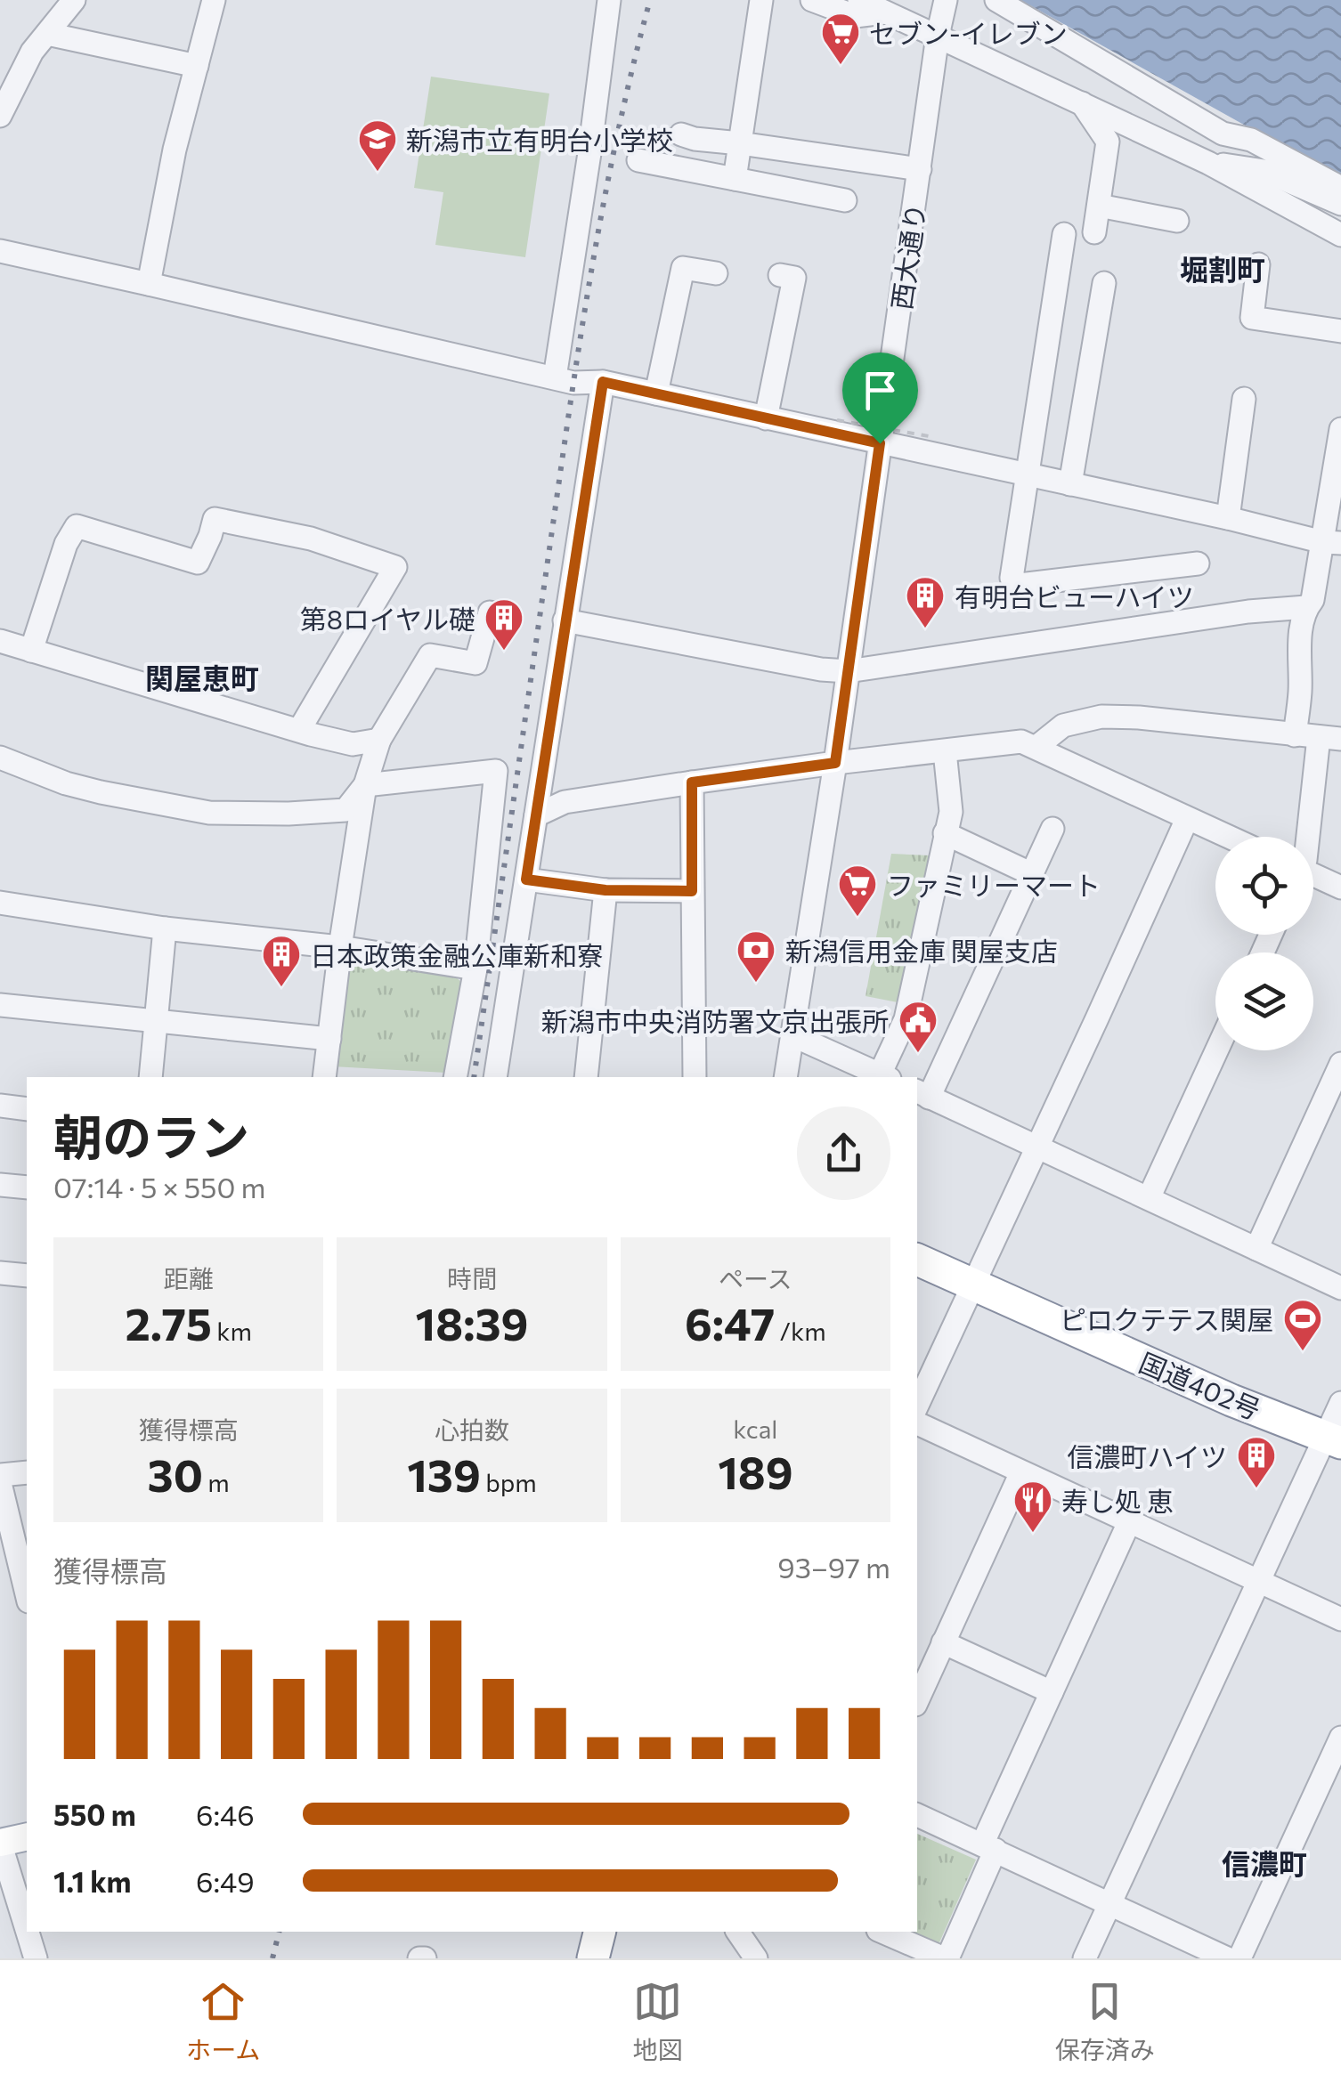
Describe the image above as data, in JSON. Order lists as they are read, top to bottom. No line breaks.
{"streets":{"highway":["国道402号"],"street":["西大通り"]},"districts":["堀割町","関屋恵町","信濃町"],"places":{"supermarket":["セブン-イレブン","ファミリーマート"],"school or university":["新潟市立有明台小学校"],"building":["有明台ビューハイツ","第8ロイヤル礎","日本政策金融公庫新和寮","信濃町ハイツ"],"bank":["新潟信用金庫 関屋支店"],"public building":["新潟市中央消防署文京出張所"],"sports":["ピロクテテス関屋"],"restaurant":["寿し処 恵"]},"page":{"heading":["朝のラン","07:14 · 5 × 550 m"],"stats":[["距離","2.75 km"],["時間","18:39"],["ペース","6:47 /km"],["獲得標高","30 m"],["心拍数","139 bpm"],["kcal","189"]],"chart":["獲得標高","93–97 m"],"list":[{"name":"550 m","note":"6:46"},{"name":"1.1 km","note":"6:49"}],"tabs":["ホーム","地図","保存済み"]}}
